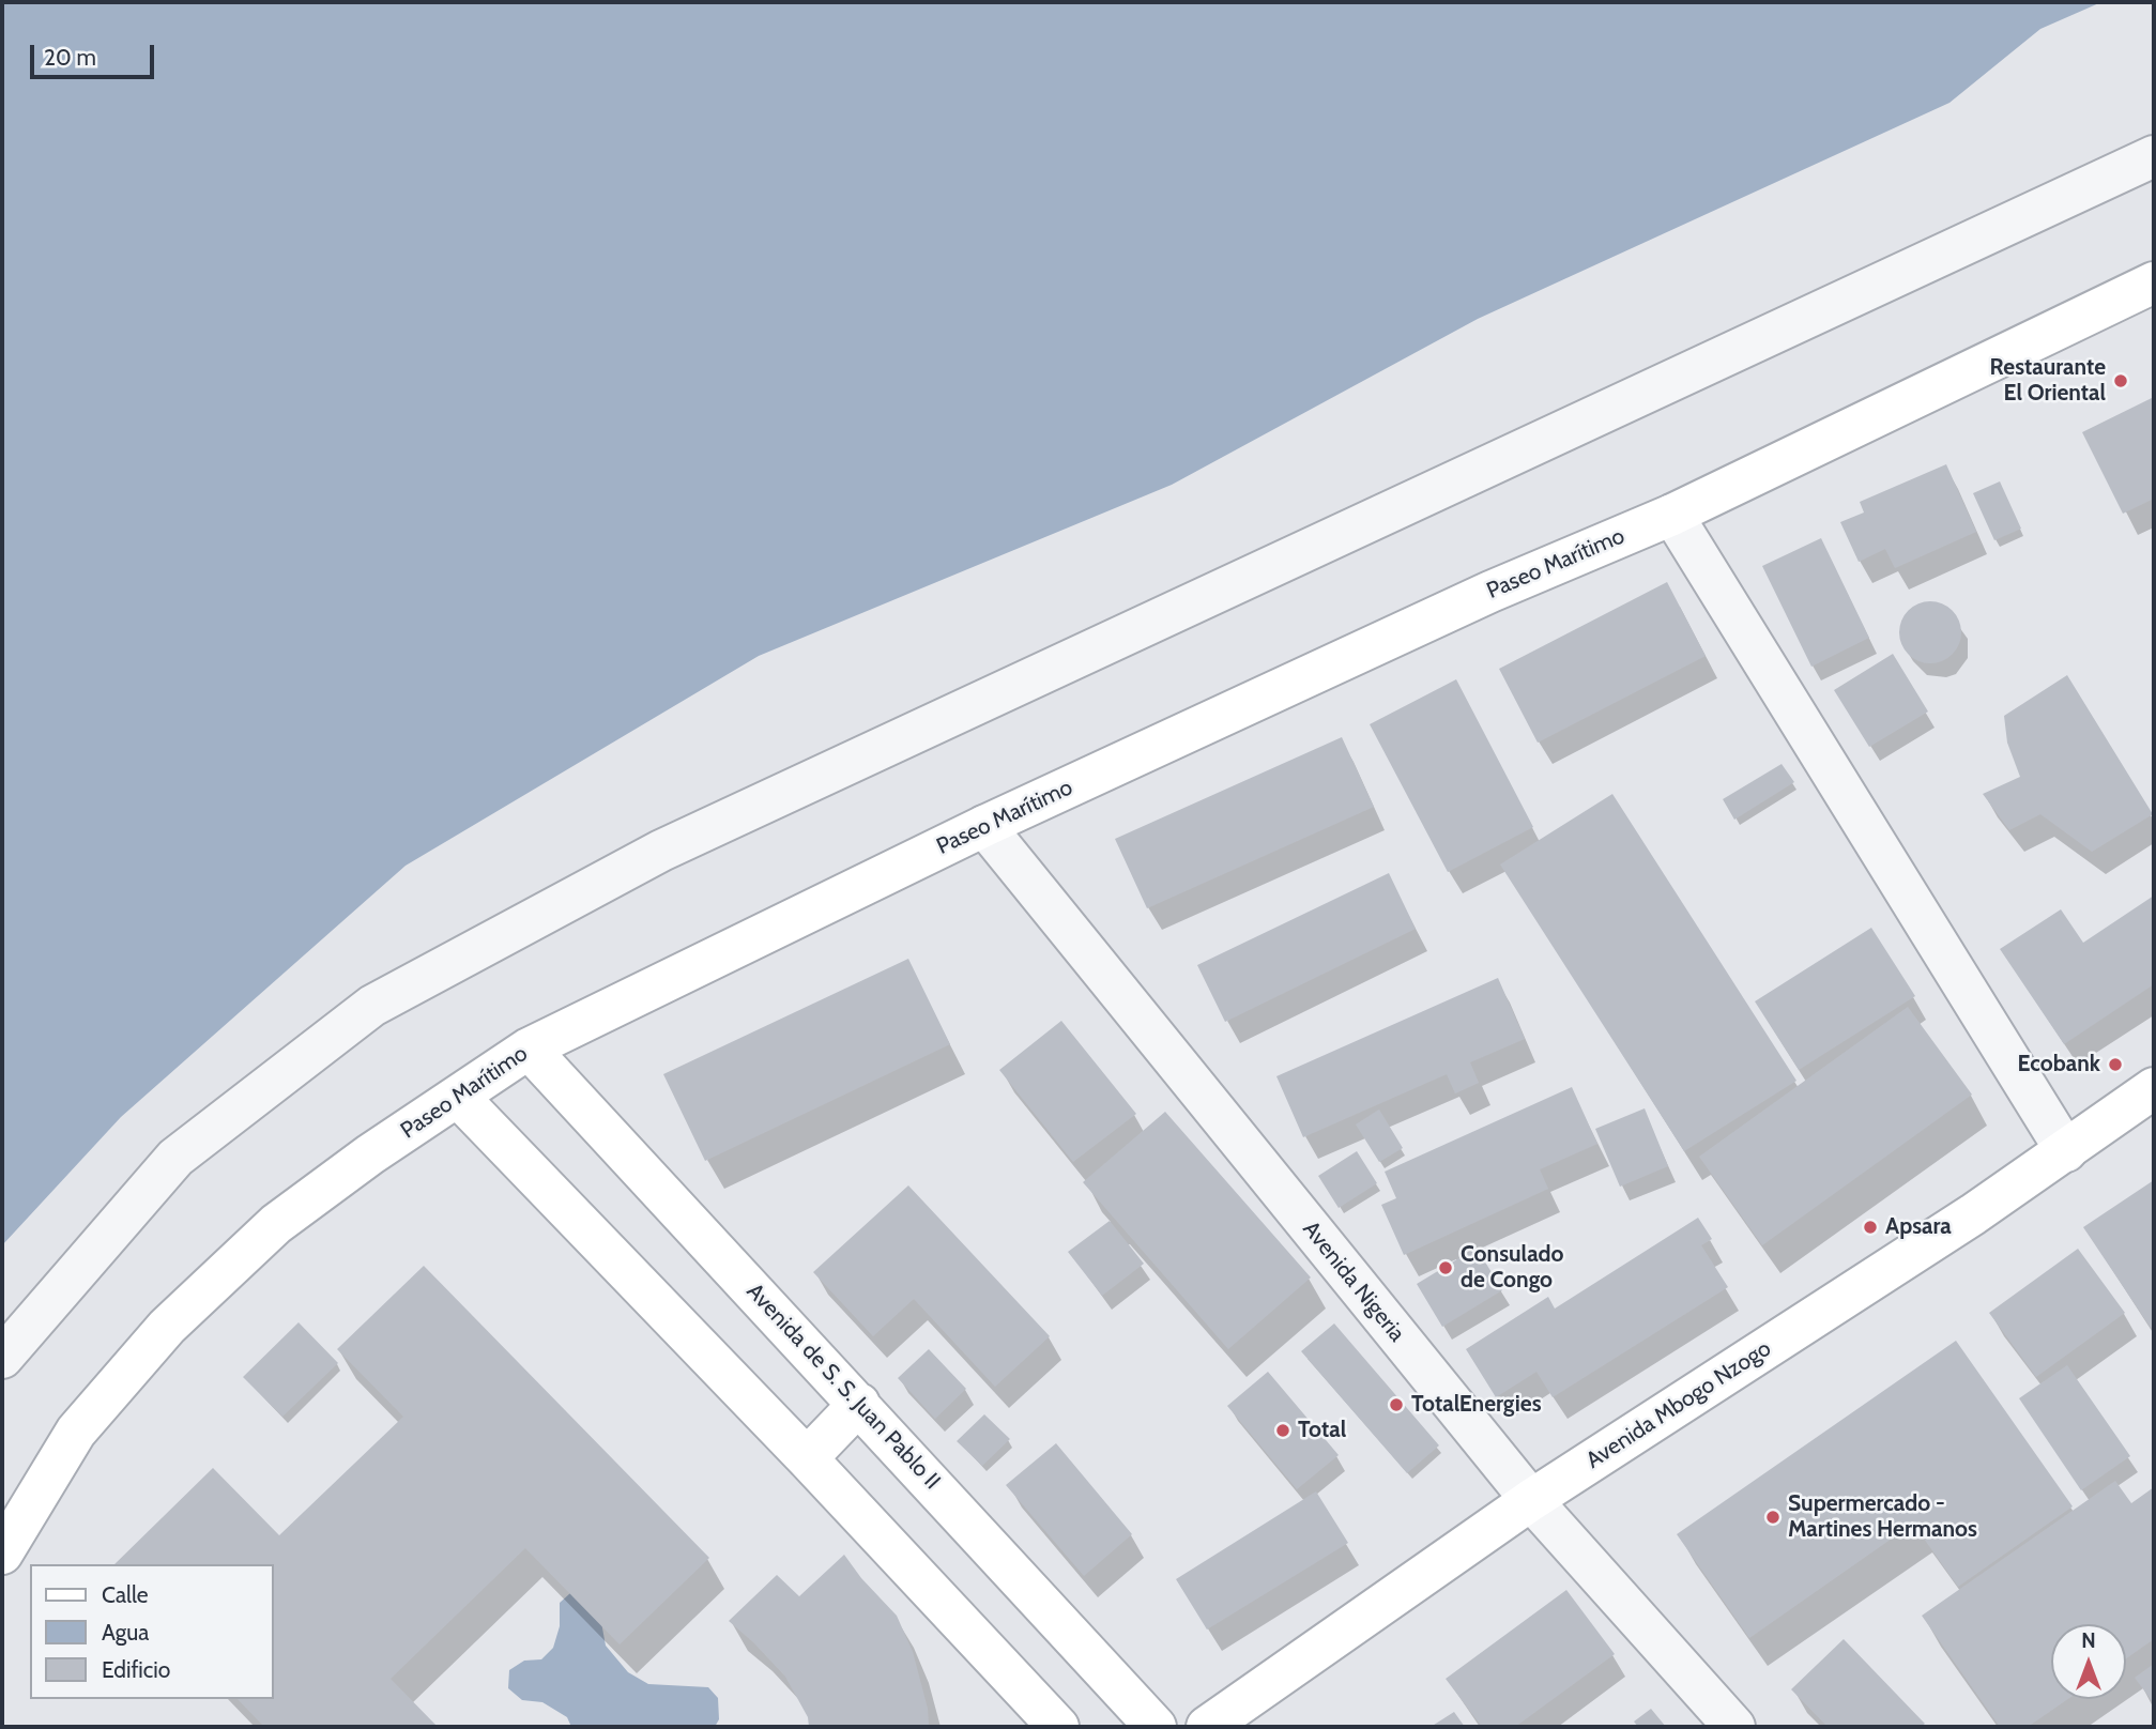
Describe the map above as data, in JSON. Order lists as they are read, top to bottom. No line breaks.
{"streets":{"street":["Paseo Marítimo","Avenida Nigeria","Avenida de S. S. Juan Pablo II","Avenida Mbogo Nzogo"]},"crossings":[["Paseo Marítimo","Avenida Nigeria"],["Paseo Marítimo","Avenida de S. S. Juan Pablo II"],["Avenida Nigeria","Avenida Mbogo Nzogo"]],"places":["Restaurante El Oriental","Ecobank","Apsara","Consulado de Congo","TotalEnergies","Total","Supermercado - Martines Hermanos"],"legend":["Calle","Agua","Edificio"],"scale_bar":"20 m","north":"top"}
